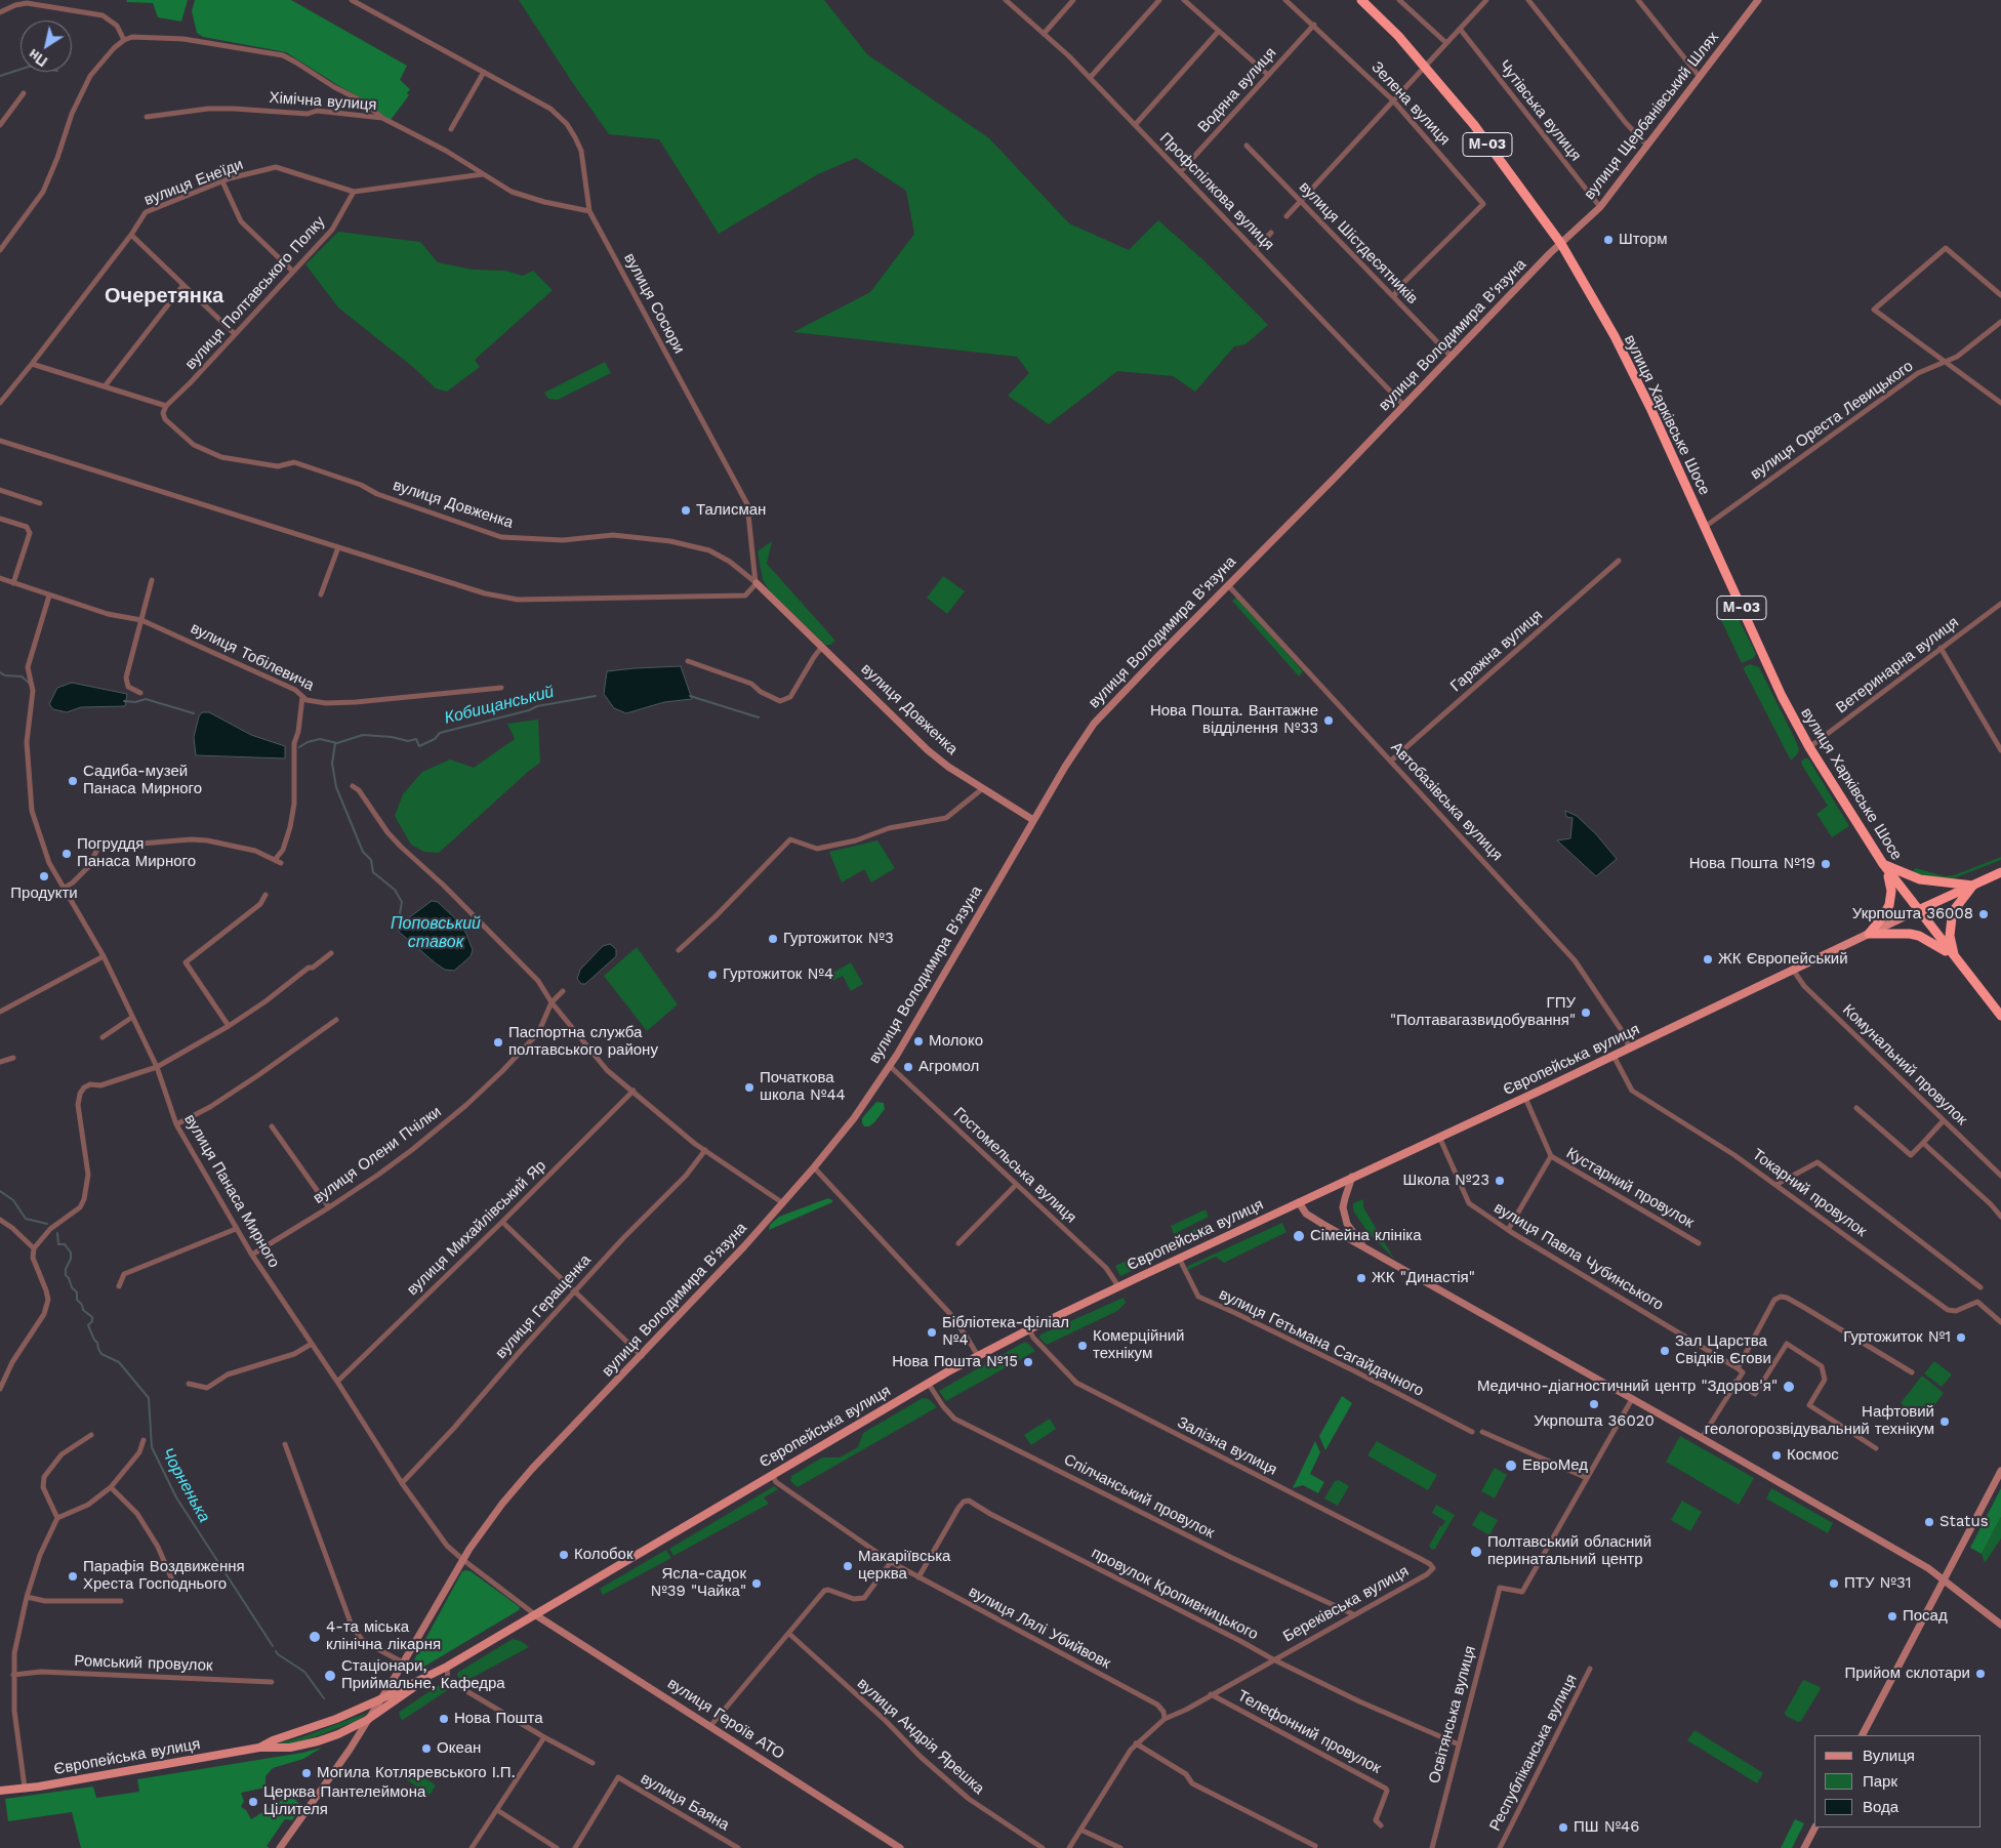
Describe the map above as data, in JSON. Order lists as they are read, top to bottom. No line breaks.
{"streets":{"highway":["М-03","вулиця Харківське Шосе","Європейська вулиця"],"main road":["вулиця Щербанівський Шлях","вулиця Володимира В'язуна","вулиця Довженка","вулиця Героїв АТО"],"street":["Водяна вулиця","Хімічна вулиця","Зелена вулиця","Чутівська вулиця","вулиця Енеїди","Профспілкова вулиця","вулиця Шістдесятників","вулиця Полтавського Полку","вулиця Сосюри","вулиця Ореста Левицького","Гаражна вулиця","вулиця Тобілевича","Ветеринарна вулиця","Автобазівська вулиця","Комунальний провулок","вулиця Олени Пчілки","Гостомельська вулиця","Кустарний провулок","вулиця Панаса Мирного","Токарний провулок","вулиця Михайлівський Яр","вулиця Павла Чубинського","вулиця Геращенка","вулиця Гетьмана Сагайдачного","Залізна вулиця","Спілчанський провулок","провулок Кропивницького","Береківська вулиця","вулиця Лялі Убийвовк","Ромський провулок","Освітянська вулиця","Телефонний провулок","вулиця Андрія Ярешка","Республіканська вулиця","вулиця Баяна"]},"crossings":[["Водяна вулиця","Зелена вулиця"],["Водяна вулиця","Профспілкова вулиця"],["Хімічна вулиця","вулиця Енеїди"],["Хімічна вулиця","вулиця Сосюри"],["Зелена вулиця","вулиця Шістдесятників"],["Чутівська вулиця","вулиця Щербанівський Шлях"],["вулиця Щербанівський Шлях","вулиця Володимира В'язуна"],["вулиця Щербанівський Шлях","вулиця Харківське Шосе"],["М-03","вулиця Харківське Шосе"],["М-03","Європейська вулиця"],["вулиця Енеїди","вулиця Полтавського Полку"],["Профспілкова вулиця","вулиця Володимира В'язуна"],["вулиця Шістдесятників","вулиця Володимира В'язуна"],["вулиця Полтавського Полку","вулиця Довженка"],["вулиця Сосюри","вулиця Довженка"],["вулиця Володимира В'язуна","вулиця Харківське Шосе"],["вулиця Володимира В'язуна","вулиця Довженка"],["вулиця Володимира В'язуна","Автобазівська вулиця"],["вулиця Володимира В'язуна","Європейська вулиця"],["вулиця Володимира В'язуна","Гостомельська вулиця"],["вулиця Володимира В'язуна","вулиця Панаса Мирного"],["вулиця Харківське Шосе","вулиця Ореста Левицького"],["вулиця Харківське Шосе","Ветеринарна вулиця"],["вулиця Харківське Шосе","Європейська вулиця"],["Гаражна вулиця","Автобазівська вулиця"],["вулиця Тобілевича","вулиця Панаса Мирного"],["Автобазівська вулиця","Європейська вулиця"],["Європейська вулиця","Комунальний провулок"],["Європейська вулиця","Гостомельська вулиця"],["Європейська вулиця","Кустарний провулок"],["Європейська вулиця","вулиця Панаса Мирного"],["Європейська вулиця","Токарний провулок"],["Європейська вулиця","вулиця Павла Чубинського"],["Європейська вулиця","вулиця Гетьмана Сагайдачного"],["Європейська вулиця","Залізна вулиця"],["Європейська вулиця","Спілчанський провулок"],["Європейська вулиця","вулиця Лялі Убийвовк"],["Європейська вулиця","вулиця Героїв АТО"],["вулиця Олени Пчілки","вулиця Панаса Мирного"],["вулиця Панаса Мирного","вулиця Михайлівський Яр"],["вулиця Панаса Мирного","вулиця Геращенка"],["вулиця Панаса Мирного","вулиця Героїв АТО"],["Залізна вулиця","Береківська вулиця"],["Спілчанський провулок","Береківська вулиця"],["провулок Кропивницького","Береківська вулиця"],["провулок Кропивницького","вулиця Лялі Убийвовк"],["провулок Кропивницького","Освітянська вулиця"],["Береківська вулиця","вулиця Лялі Убийвовк"],["Береківська вулиця","Телефонний провулок"]],"districts":["Очеретянка"],"water":["Кобищанський","Поповський ставок","Чорненька"],"places":["Шторм","Талисман","Нова Пошта. Вантажне відділення №33","Садиба-музей Панаса Мирного","Погруддя Панаса Мирного","Нова Пошта №19","Продукти","Укрпошта 36008","Гуртожиток №3","ЖК Європейський","Гуртожиток №4","ГПУ \"Полтавагазвидобування\"","Молоко","Паспортна служба полтавського району","Агромол","Початкова школа №44","Школа №23","Сімейна клініка","ЖК \"Династія\"","Бібліотека-філіал №4","Гуртожиток №1","Комерційний технікум","Зал Царства Cвідків Єгови","Нова Пошта №15","Медично-діагностичний центр \"Здоров'я\"","Укрпошта 36020","Нафтовий геологорозвідувальний технікум","Космос","ЕвроМед","Status","Полтавський обласний перинатальний центр","Колобок","Макаріївська церква","Парафія Воздвиження Хреста Господнього","Ясла-садок №39 \"Чайка\"","ПТУ №31","Посад","4-та міська клінічна лікарня","Прийом склотари","Стаціонари, Приймальне, Кафедра","Нова Пошта","Океан","Могила Котляревського І.П.","Церква Пантелеймона Цілителя","ПШ №46"],"legend":["Вулиця","Парк","Вода"],"north":"bottom left"}
